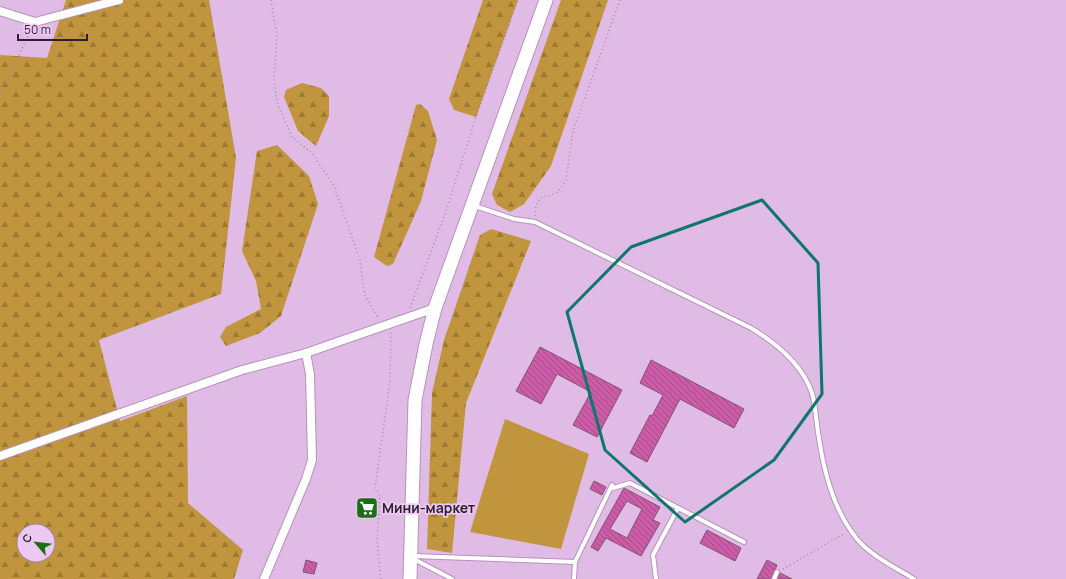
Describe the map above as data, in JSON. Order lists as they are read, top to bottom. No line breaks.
{"places":{"supermarket":["Мини-маркет"]},"scale_bar":"50 m","north":"top left"}
